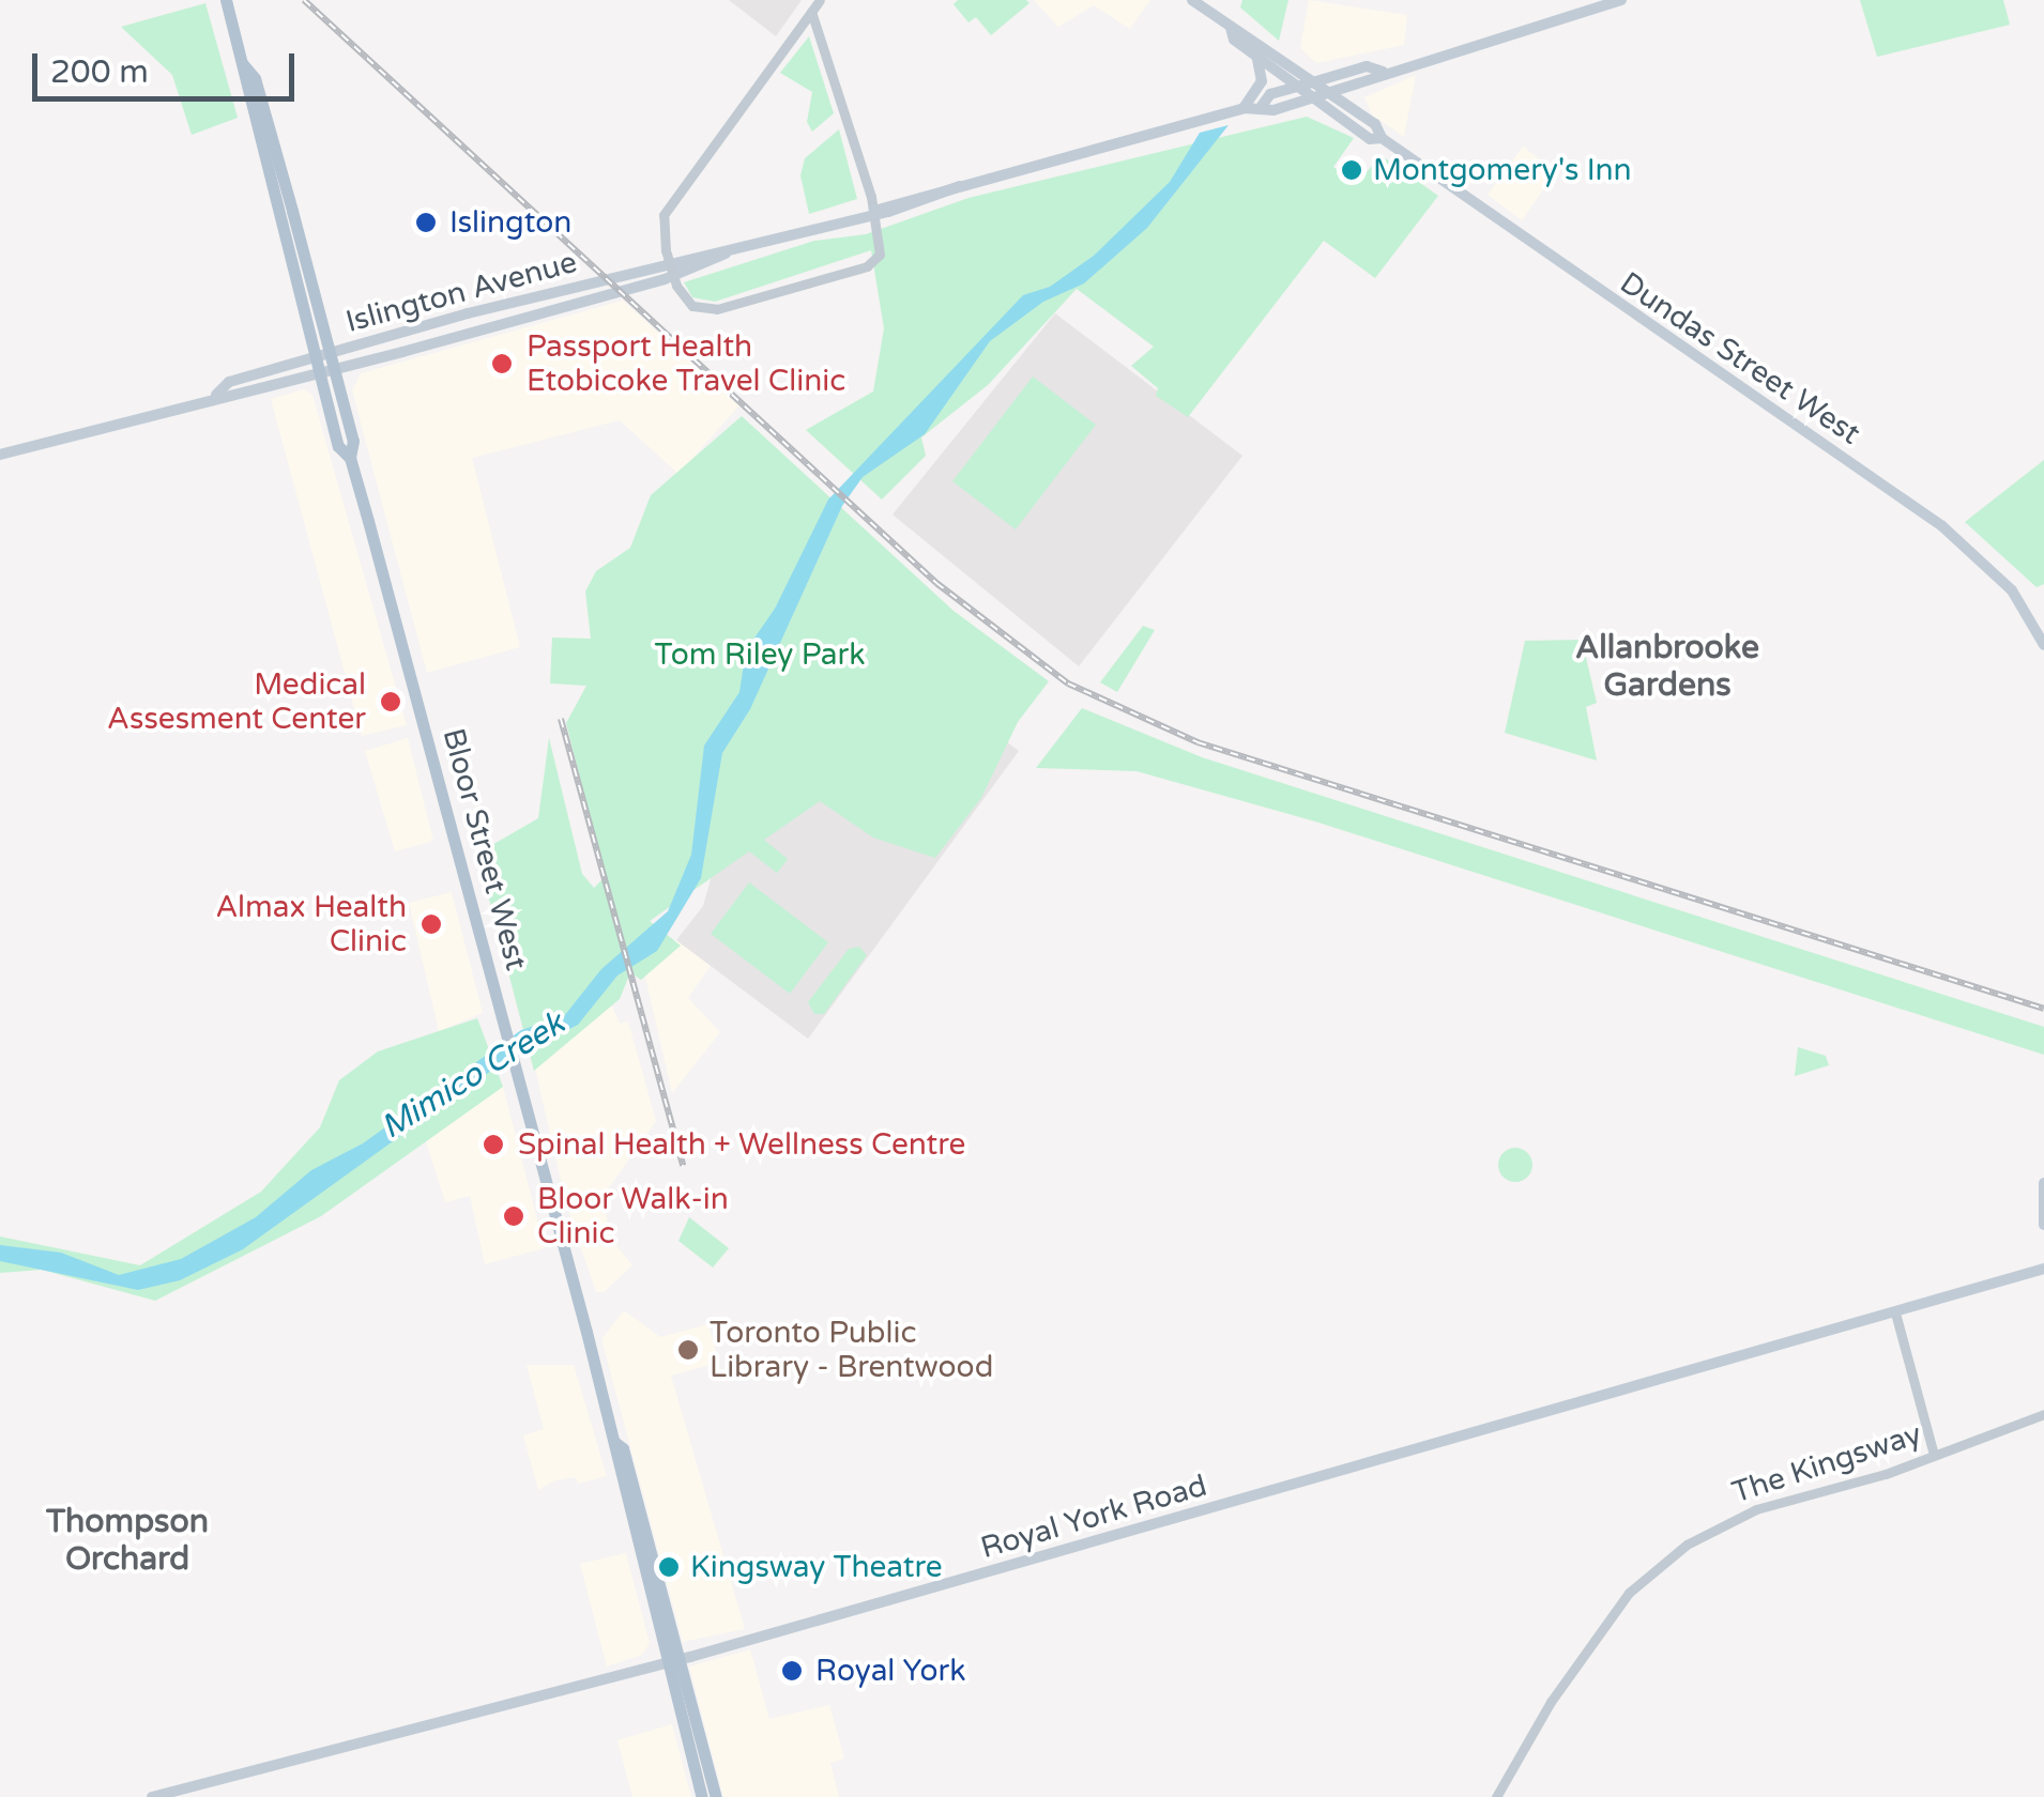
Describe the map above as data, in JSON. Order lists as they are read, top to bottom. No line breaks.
{"streets":{"main road":["Islington Avenue","Dundas Street West","Bloor Street West","Royal York Road"],"street":["The Kingsway"]},"crossings":[["Islington Avenue","Dundas Street West"],["Islington Avenue","Bloor Street West"],["Bloor Street West","Royal York Road"]],"districts":["Allanbrooke Gardens","Thompson Orchard"],"water":["Mimico Creek"],"parks":["Tom Riley Park"],"places":["Montgomery's Inn","Islington","Passport Health Etobicoke Travel Clinic","Medical Assesment Center","Almax Health Clinic","Spinal Health + Wellness Centre","Bloor Walk-in Clinic","Toronto Public Library - Brentwood","Kingsway Theatre","Royal York"],"scale_bar":"200 m"}
